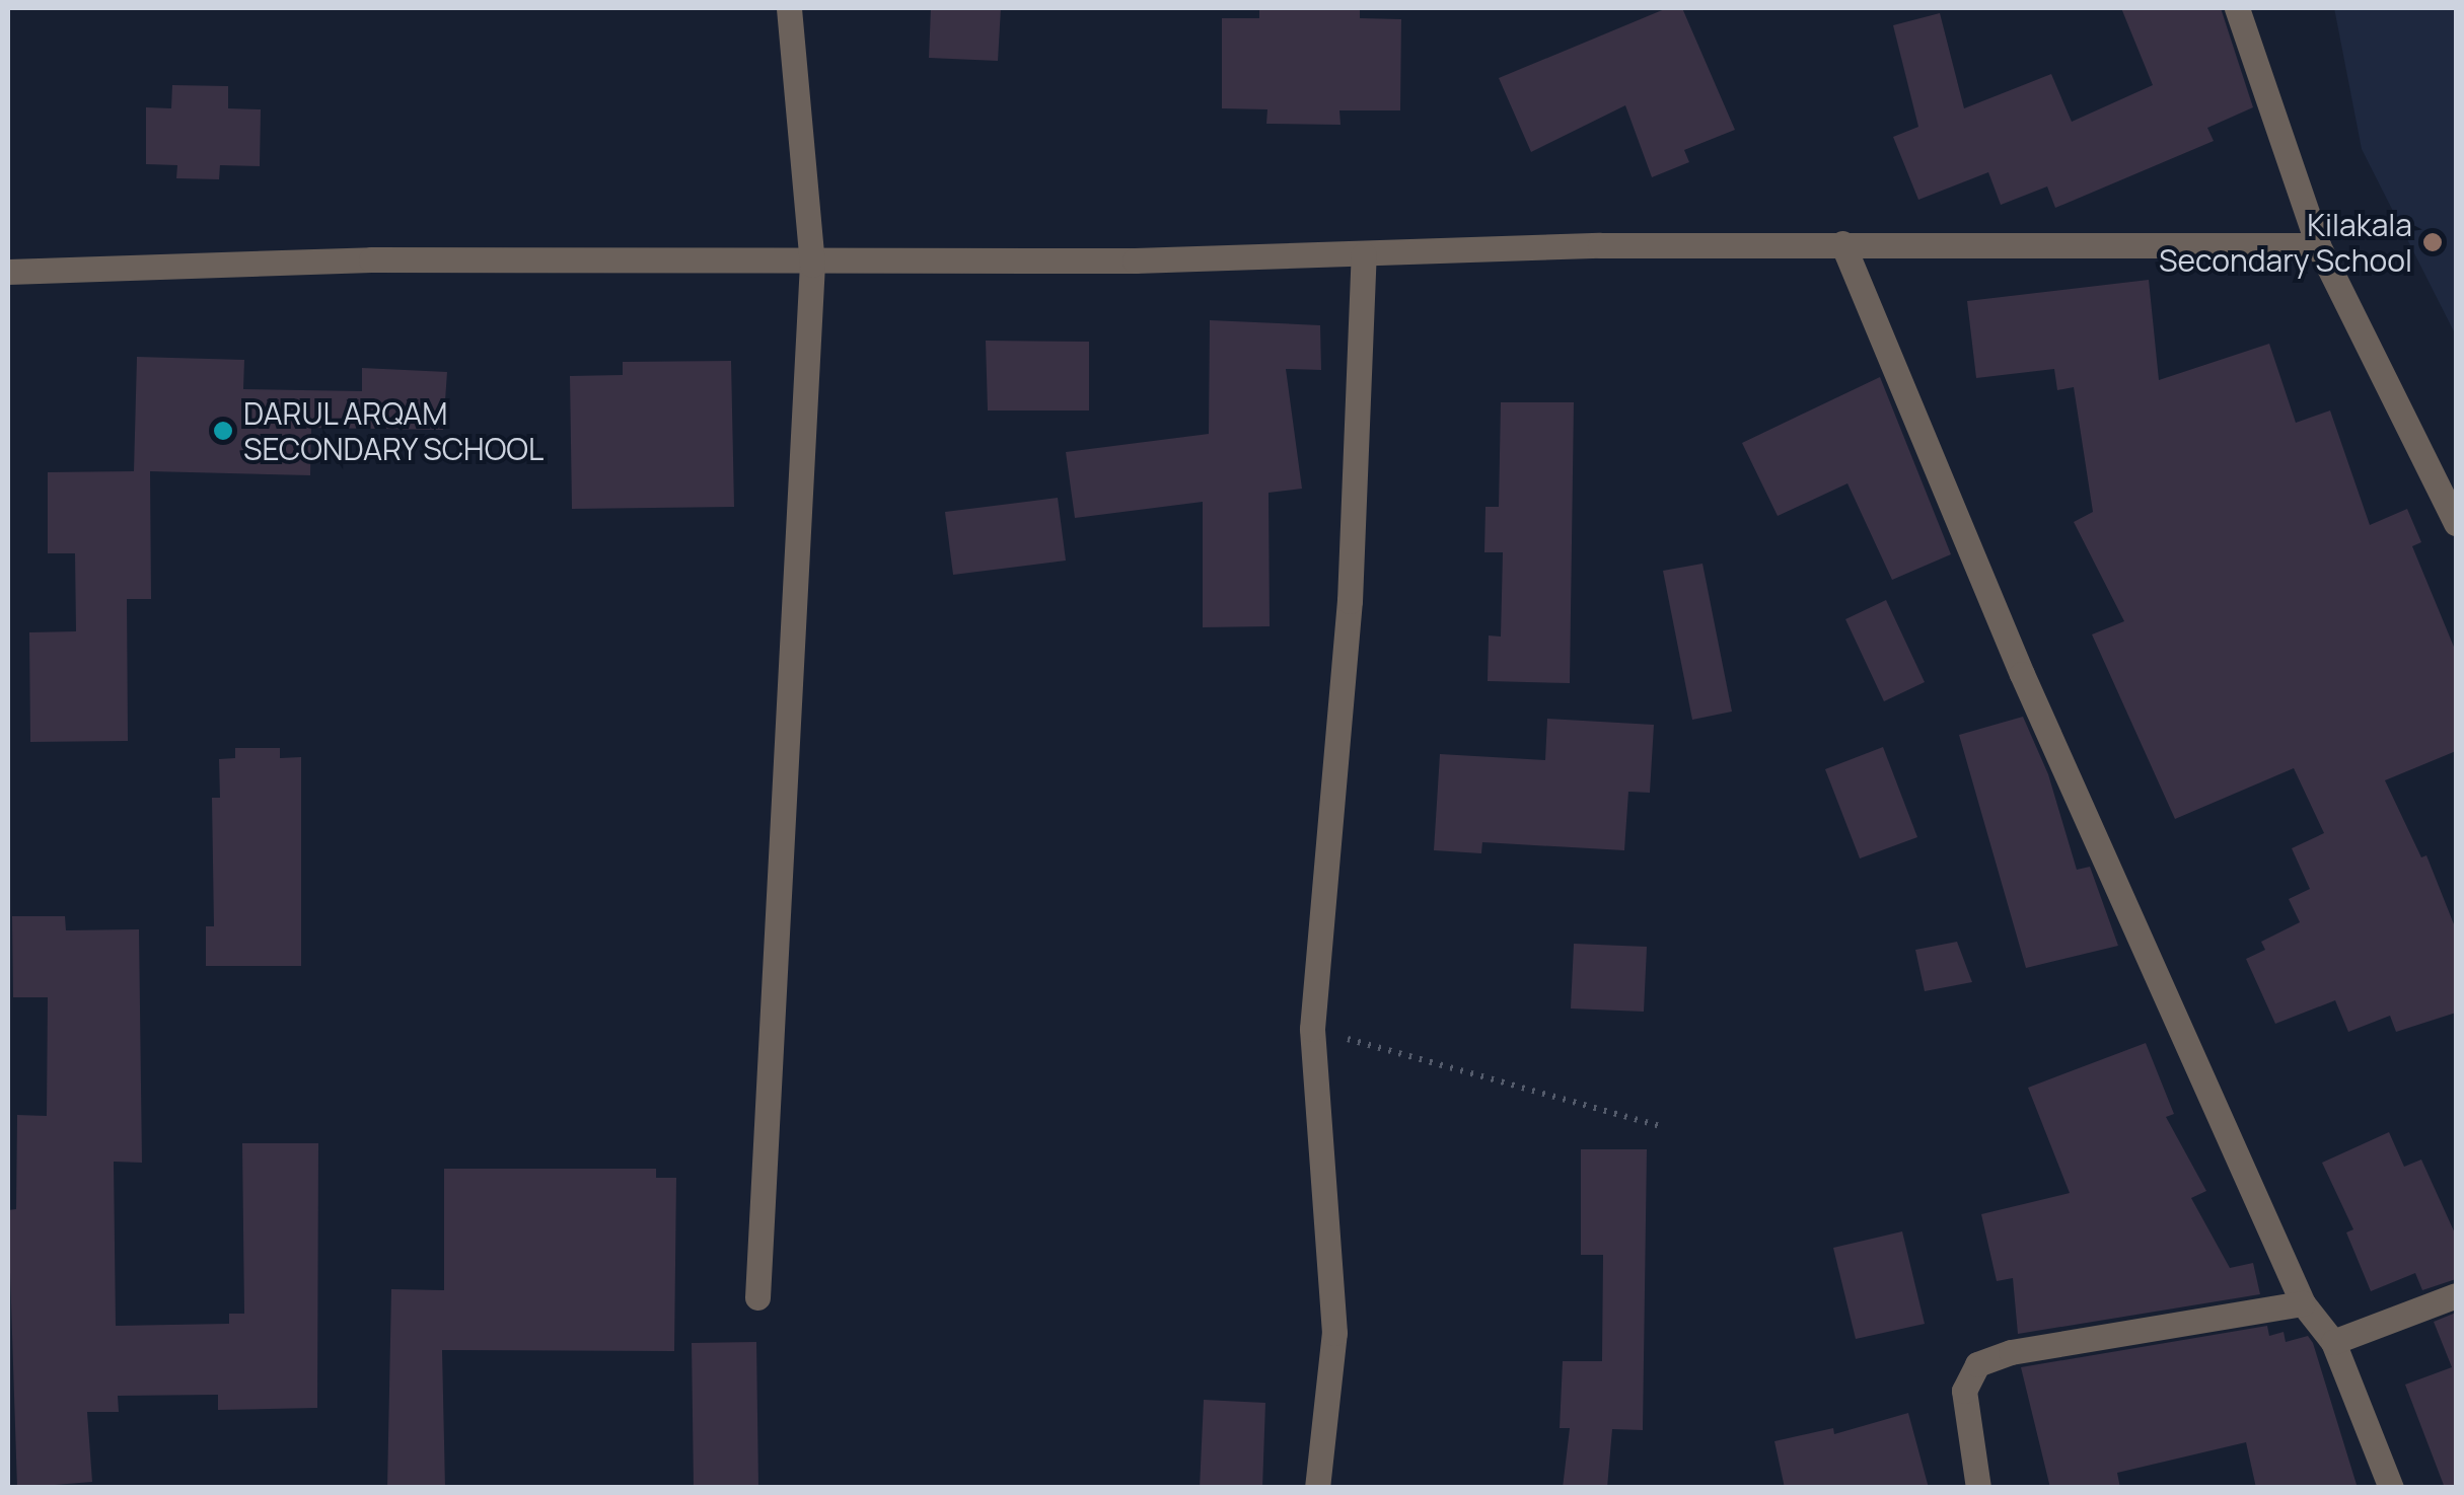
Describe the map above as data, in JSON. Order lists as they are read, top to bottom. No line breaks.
{"places":["Kilakala Secondary School","DARUL ARQAM SECONDARY SCHOOL"]}
